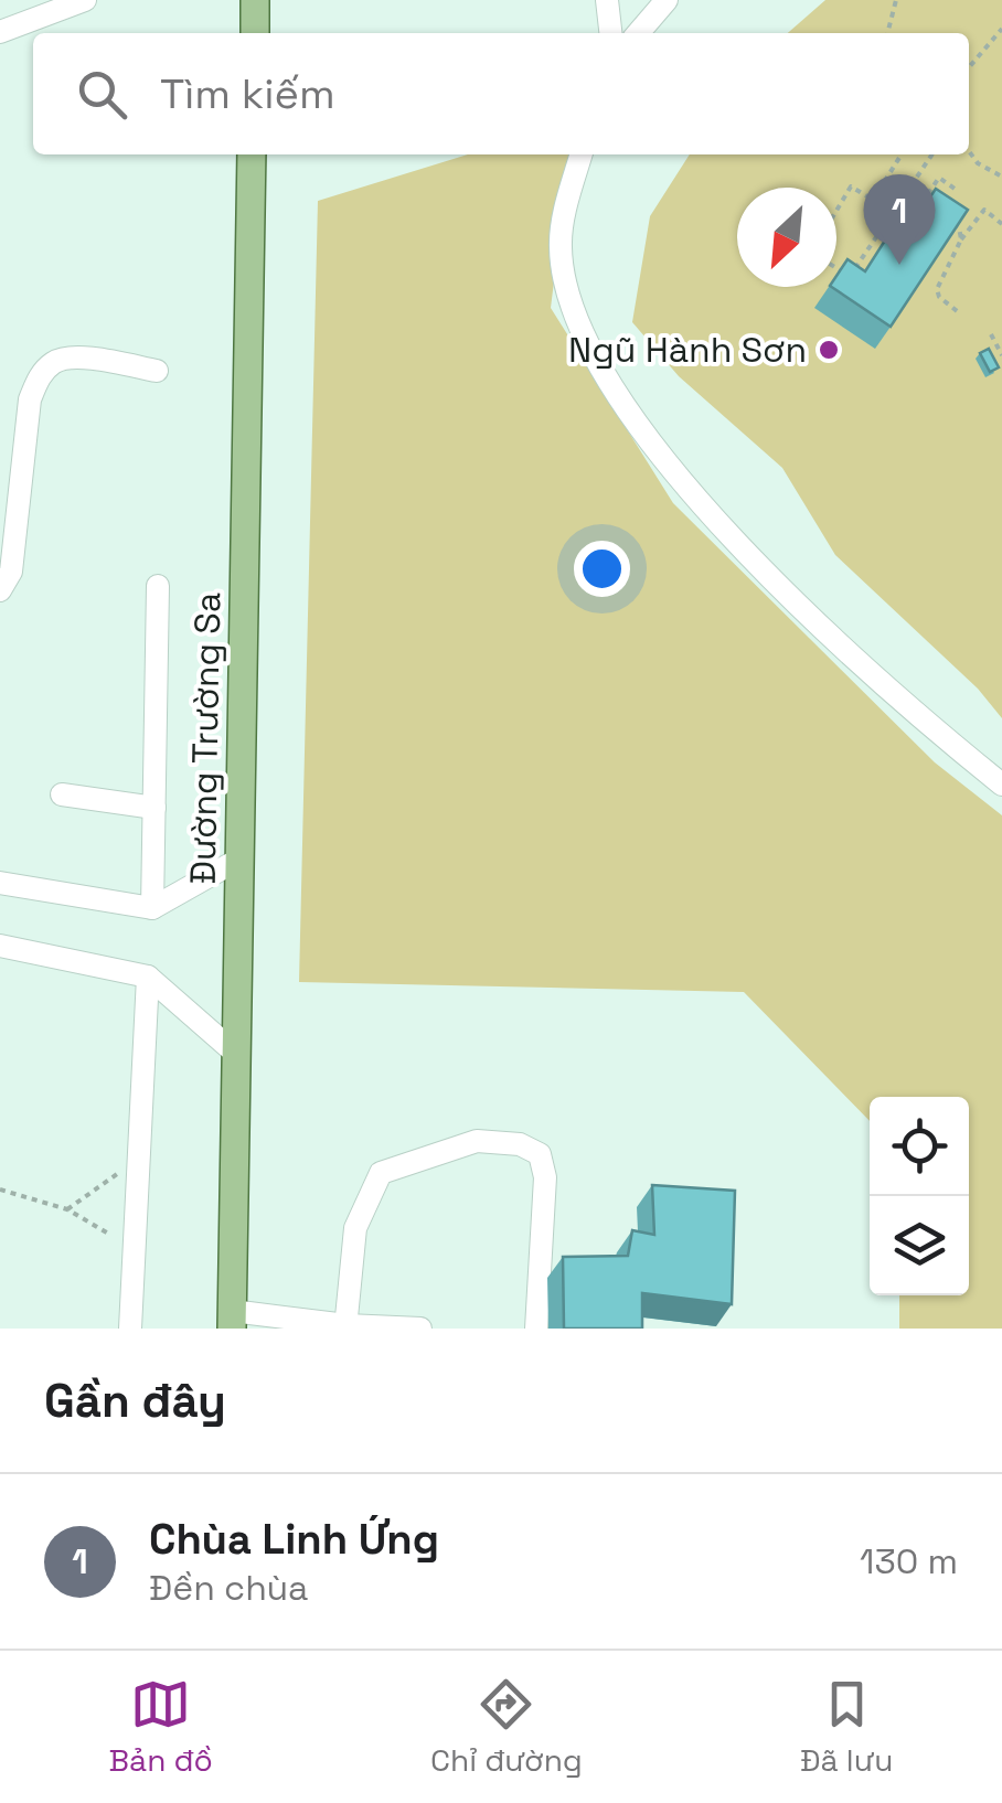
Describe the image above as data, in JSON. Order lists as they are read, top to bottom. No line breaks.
{"streets":{"main road":["Đường Trường Sa"]},"places":["Ngũ Hành Sơn"],"north":"bottom left","page":{"search":"Tìm kiếm","pins":"1","heading":"Gần đây","list":[{"mark":"1","name":"Chùa Linh Ứng","note":"Đền chùa","value":"130 m"}],"nav":["Bản đồ","Chỉ đường","Đã lưu"]}}
